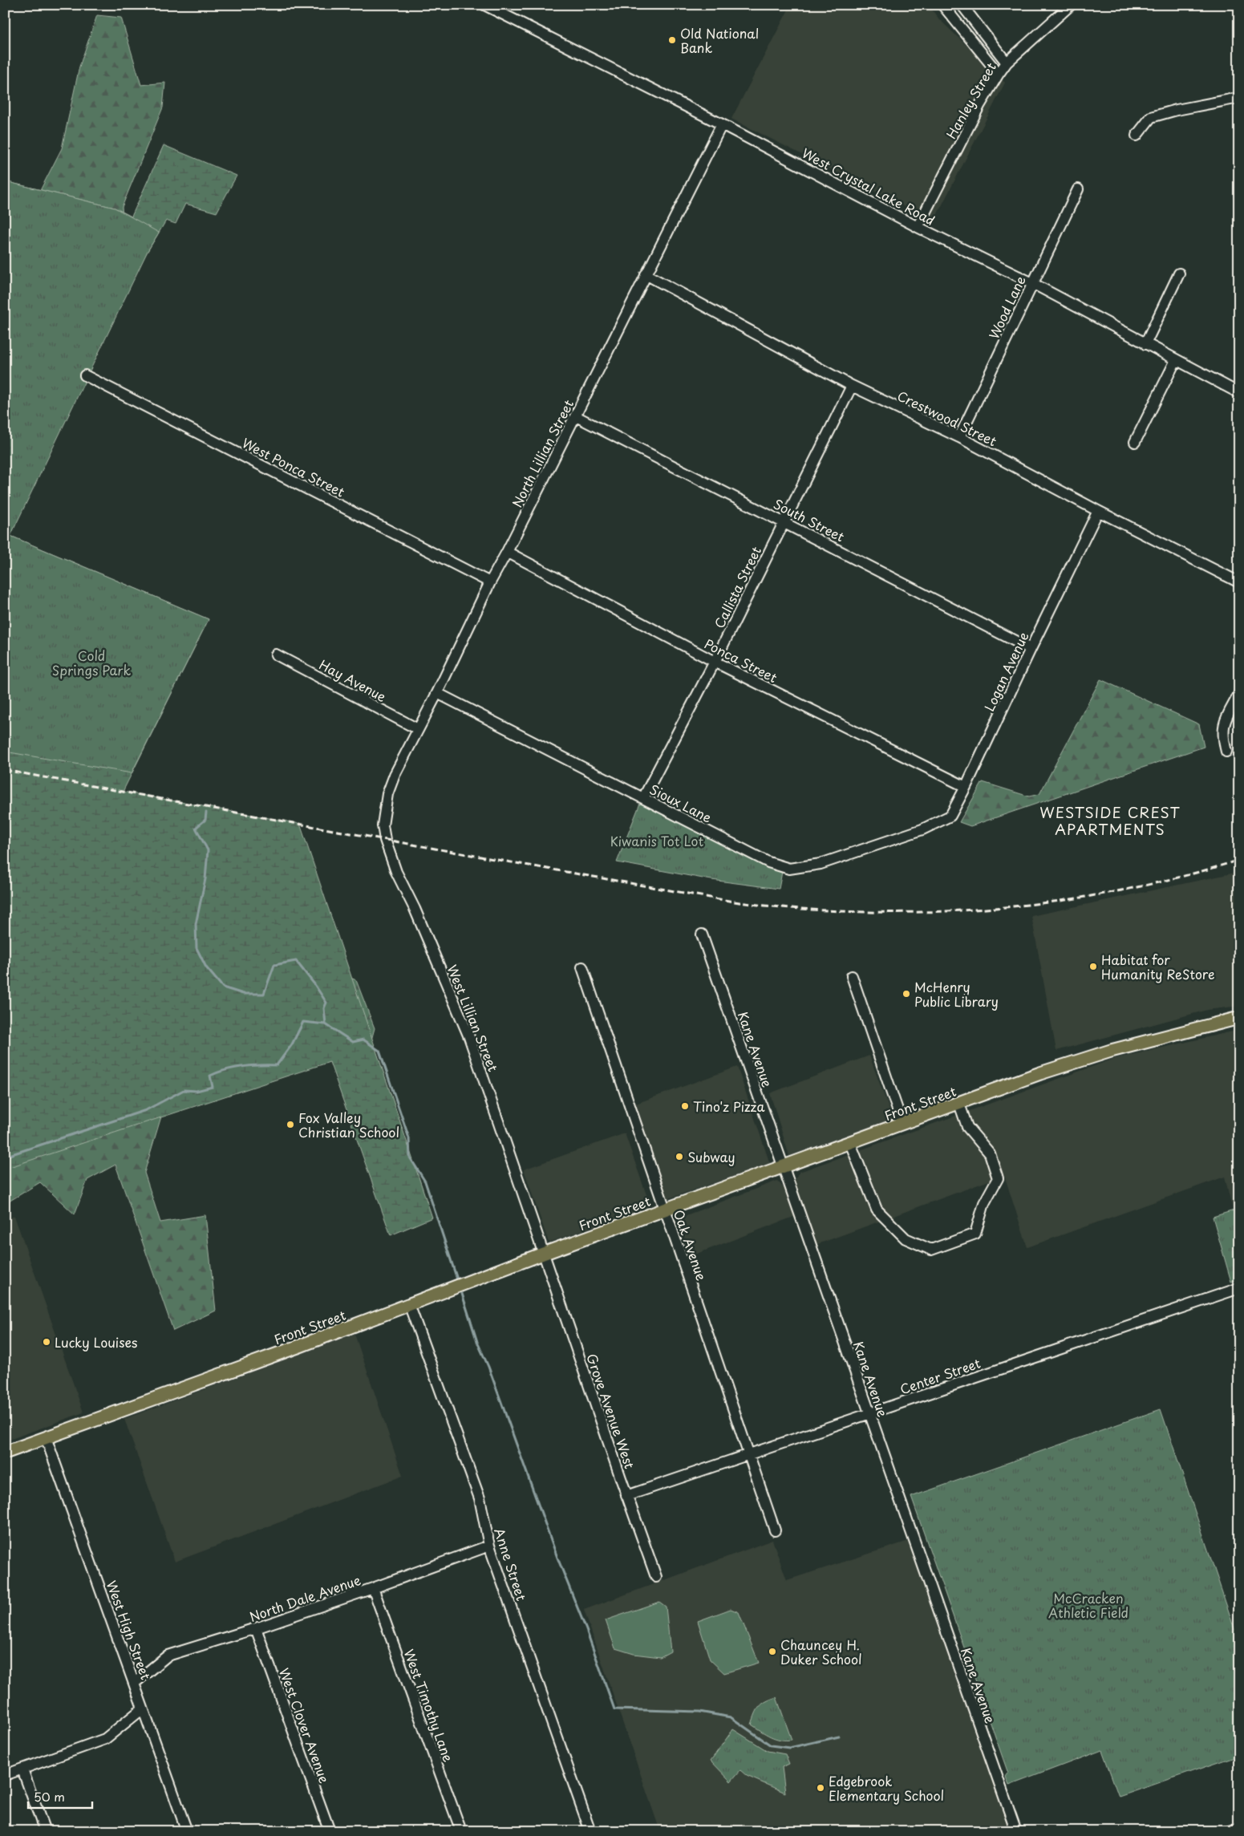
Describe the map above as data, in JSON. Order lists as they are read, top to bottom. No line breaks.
{"streets":{"main road":["Front Street"],"street":["Hanley Street","West Crystal Lake Road","Wood Lane","Crestwood Street","North Lillian Street","West Ponca Street","South Street","Callista Street","Ponca Street","Logan Avenue","Hay Avenue","Sioux Lane","West Lillian Street","Kane Avenue","Oak Avenue","Center Street","Grove Avenue West","Anne Street","North Dale Avenue","West High Street","West Timothy Lane","West Clover Avenue"]},"crossings":[["Hanley Street","West Crystal Lake Road"],["West Crystal Lake Road","Wood Lane"],["West Crystal Lake Road","North Lillian Street"],["Wood Lane","Crestwood Street"],["Crestwood Street","North Lillian Street"],["Crestwood Street","Callista Street"],["Crestwood Street","Logan Avenue"],["North Lillian Street","West Ponca Street"],["North Lillian Street","South Street"],["North Lillian Street","Ponca Street"],["North Lillian Street","Hay Avenue"],["North Lillian Street","Sioux Lane"],["North Lillian Street","West Lillian Street"],["South Street","Callista Street"],["South Street","Logan Avenue"],["Callista Street","Ponca Street"],["Callista Street","Sioux Lane"],["Ponca Street","Logan Avenue"],["Logan Avenue","Sioux Lane"],["West Lillian Street","Front Street"],["West Lillian Street","Grove Avenue West"],["Kane Avenue","Front Street"],["Kane Avenue","Center Street"],["Front Street","Oak Avenue"],["Front Street","Grove Avenue West"],["Front Street","Anne Street"],["Front Street","West High Street"],["Oak Avenue","Center Street"],["Center Street","Grove Avenue West"],["Anne Street","North Dale Avenue"],["North Dale Avenue","West High Street"],["North Dale Avenue","West Timothy Lane"],["North Dale Avenue","West Clover Avenue"]],"districts":["WESTSIDE CREST APARTMENTS"],"parks":["Cold Springs Park","Kiwanis Tot Lot","McCracken Athletic Field"],"places":["Old National Bank","Habitat for Humanity ReStore","McHenry Public Library","Tino'z Pizza","Fox Valley Christian School","Subway","Lucky Louises","Chauncey H. Duker School","Edgebrook Elementary School"],"scale_bar":"50 m"}
